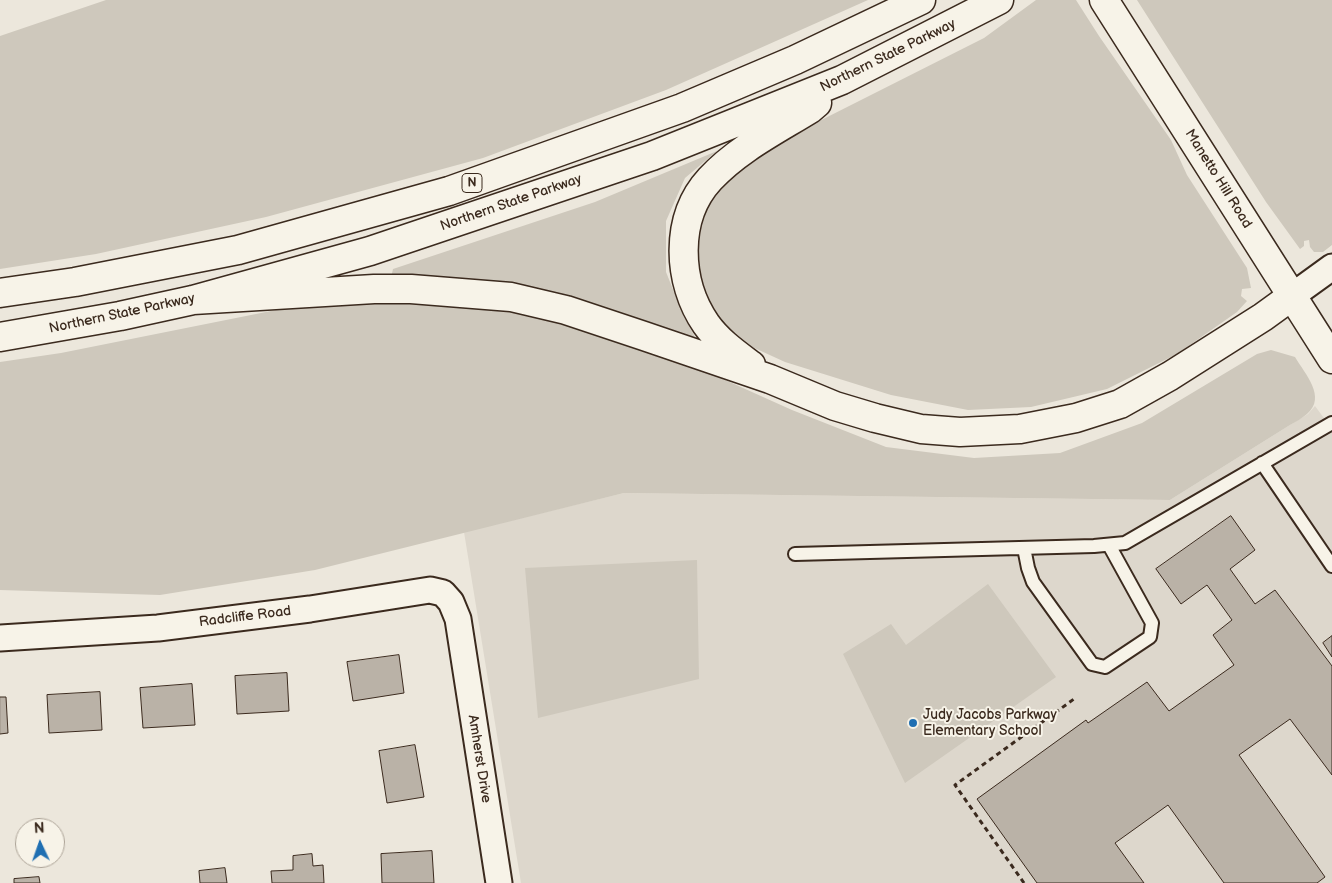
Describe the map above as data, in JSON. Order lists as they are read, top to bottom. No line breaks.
{"streets":{"main road":["Northern State Parkway","Manetto Hill Road","N"],"street":["Radcliffe Road","Amherst Drive"]},"crossings":[["Radcliffe Road","Amherst Drive"]],"places":["Judy Jacobs Parkway Elementary School"],"north":"top"}
